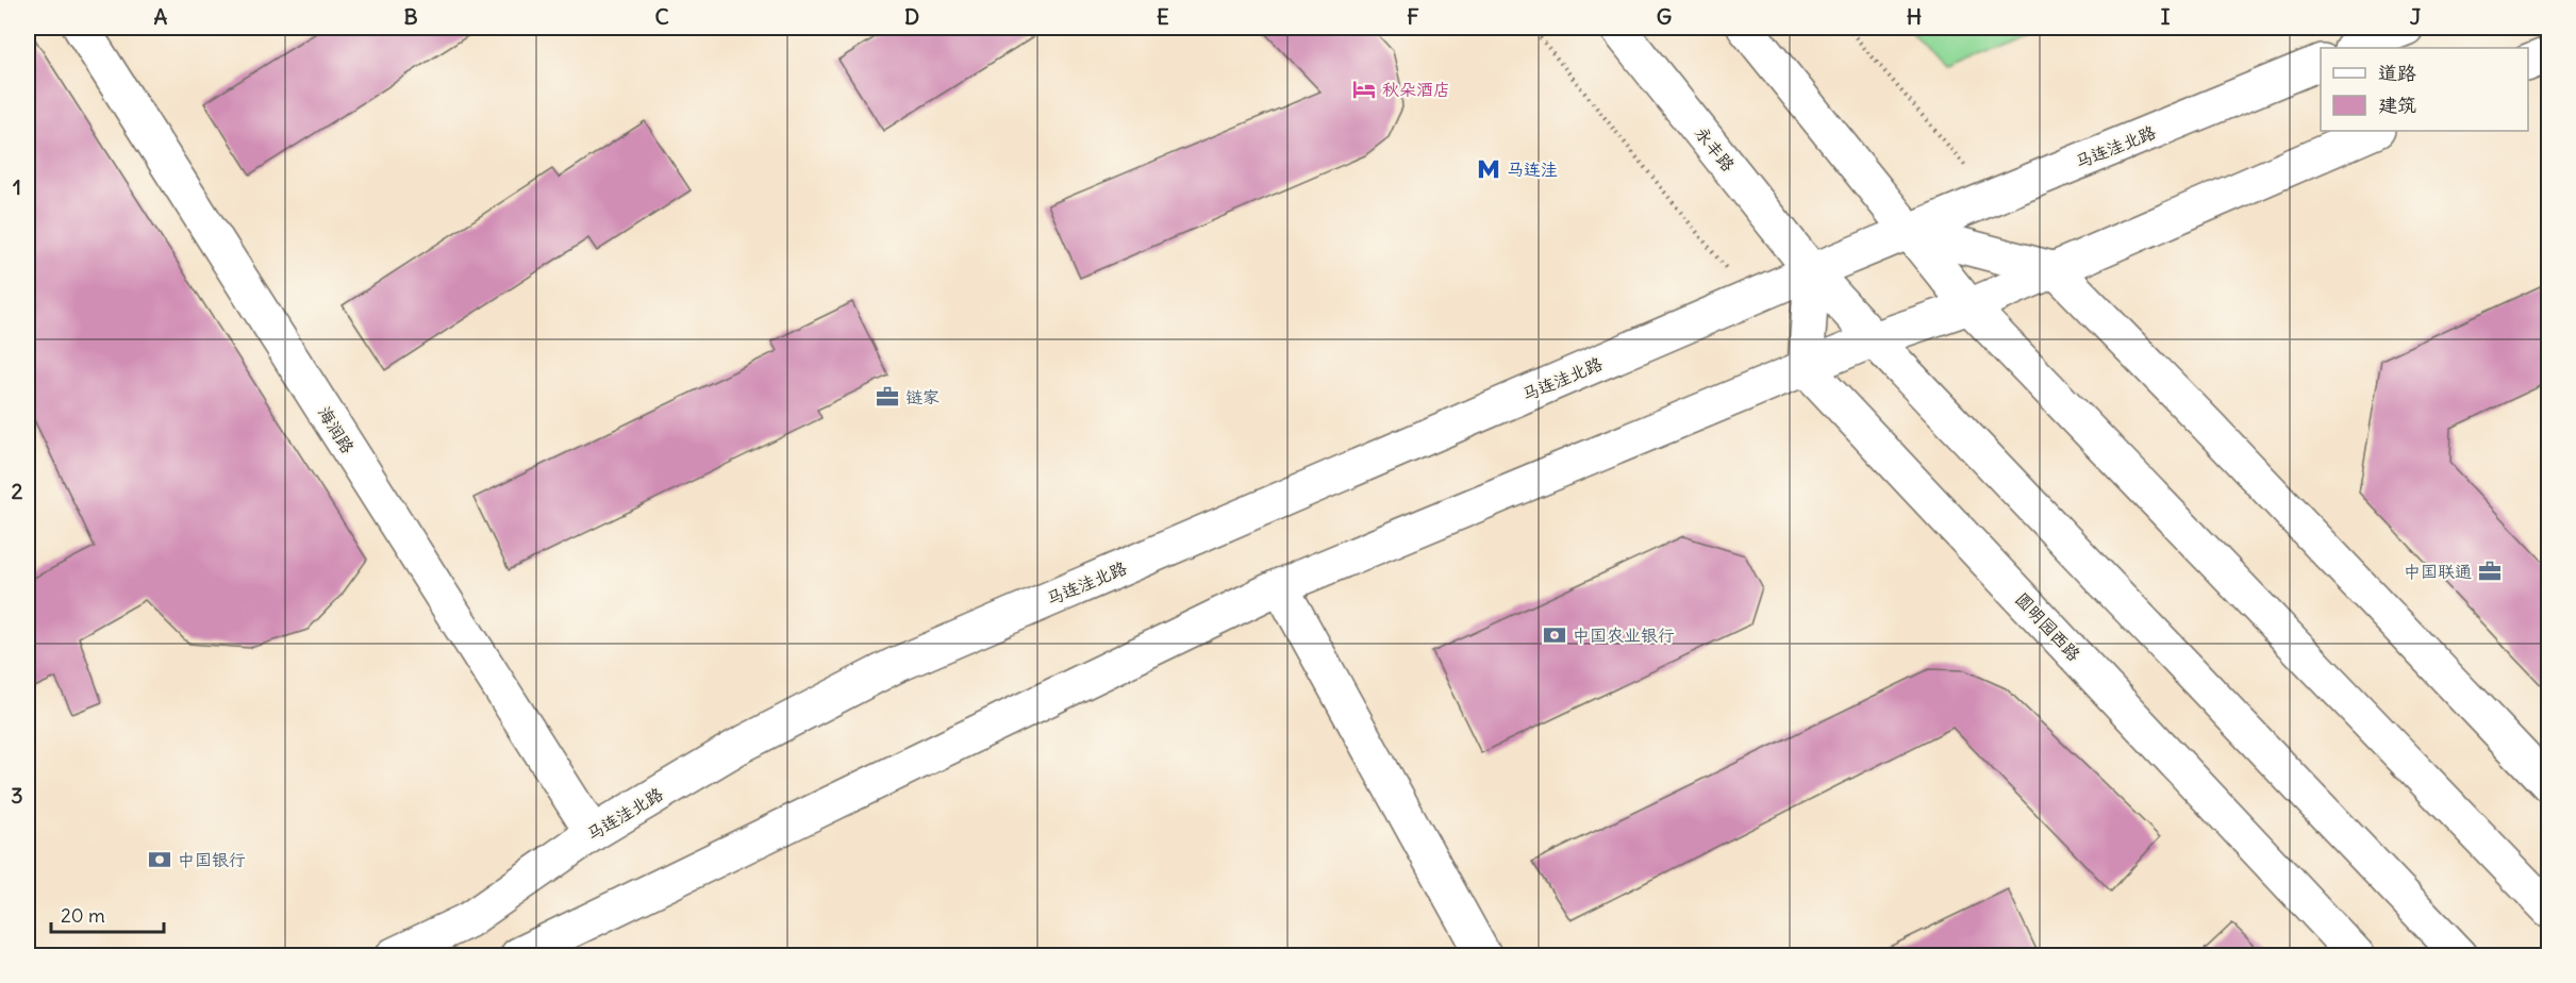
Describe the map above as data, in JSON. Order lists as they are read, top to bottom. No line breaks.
{"streets":{"main road":["马连洼北路","永丰路","海润路","圆明园西路"]},"crossings":[["马连洼北路","永丰路"],["马连洼北路","海润路"]],"places":{"hotel":["秋朵酒店"],"metro station":["马连洼"],"office":["链家","中国联通"],"bank":["中国农业银行","中国银行"]},"legend":["道路","建筑"],"scale_bar":"20 m","grid":{"columns":["A","B","C","D","E","F","G","H","I","J"],"rows":["1","2","3"]}}
